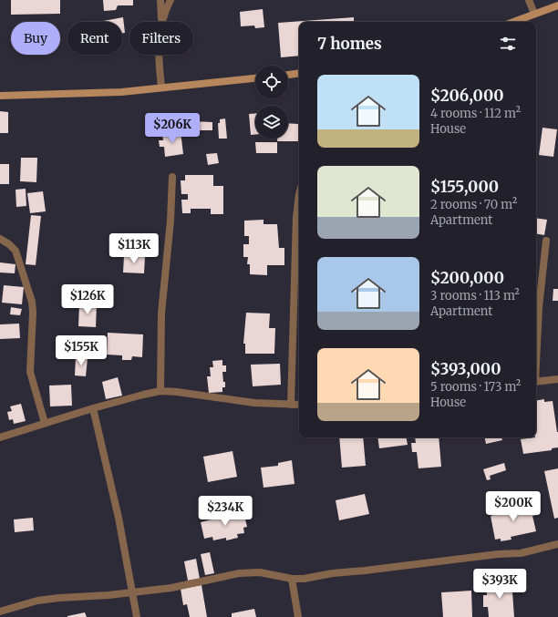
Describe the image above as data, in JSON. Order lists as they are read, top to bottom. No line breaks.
{"page":{"chip":["Buy","Rent","Filters"],"heading":"7 homes","list":[{"name":"$206,000","note":"4 rooms · 112 m² · House"},{"name":"$155,000","note":"2 rooms · 70 m² · Apartment"},{"name":"$200,000","note":"3 rooms · 113 m² · Apartment"},{"name":"$393,000","note":"5 rooms · 173 m² · House"}],"price":["$206K","$113K","$126K","$155K","$200K","$234K","$393K"]}}
